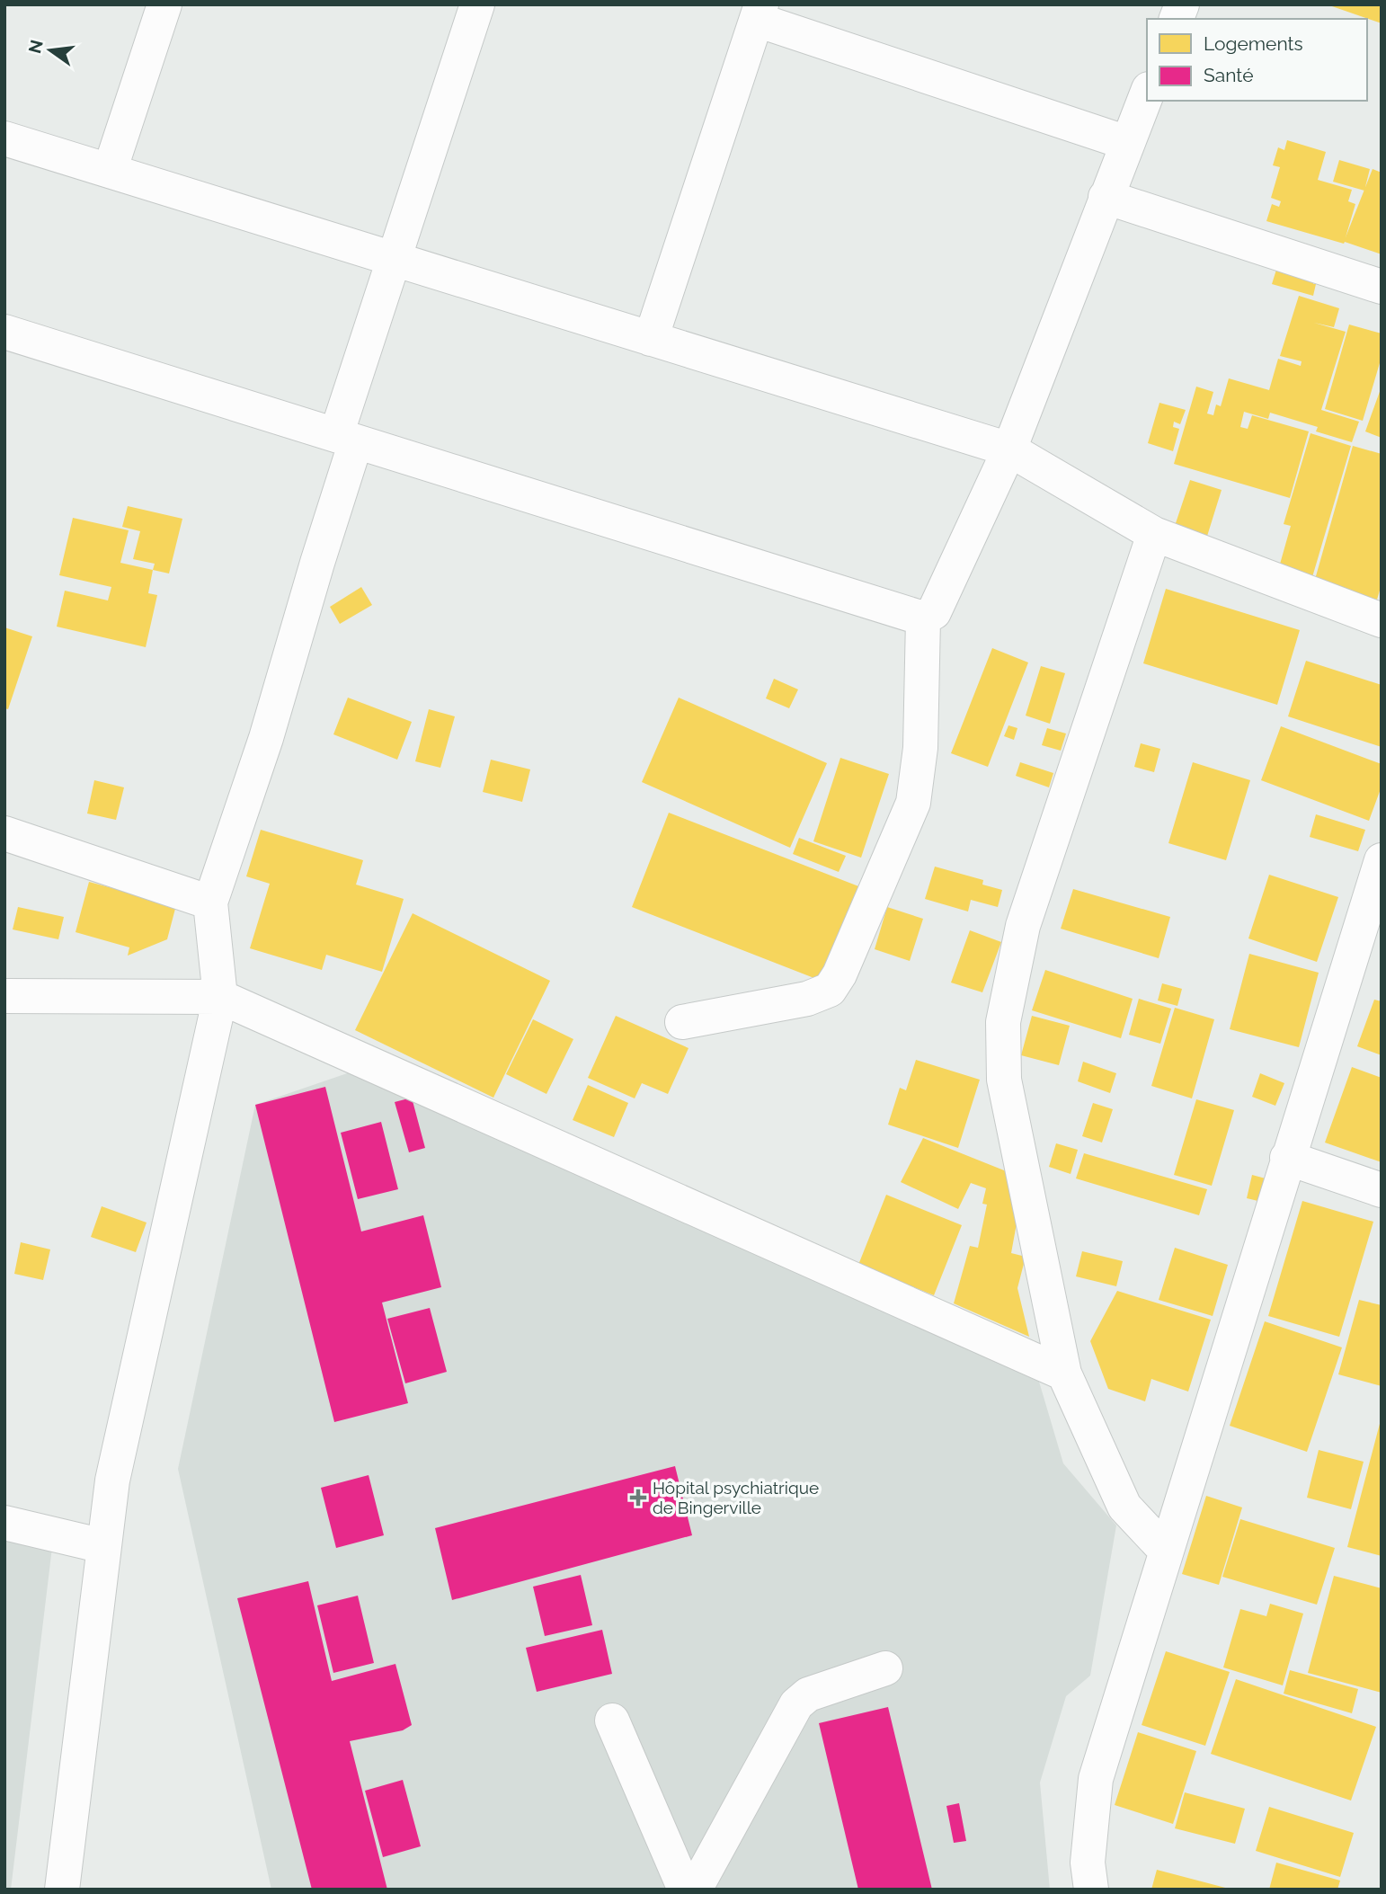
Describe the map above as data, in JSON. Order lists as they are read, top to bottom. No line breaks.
{"places":{"health":["Hôpital psychiatrique de Bingerville"]},"legend":["Logements","Santé"],"north":"left"}
